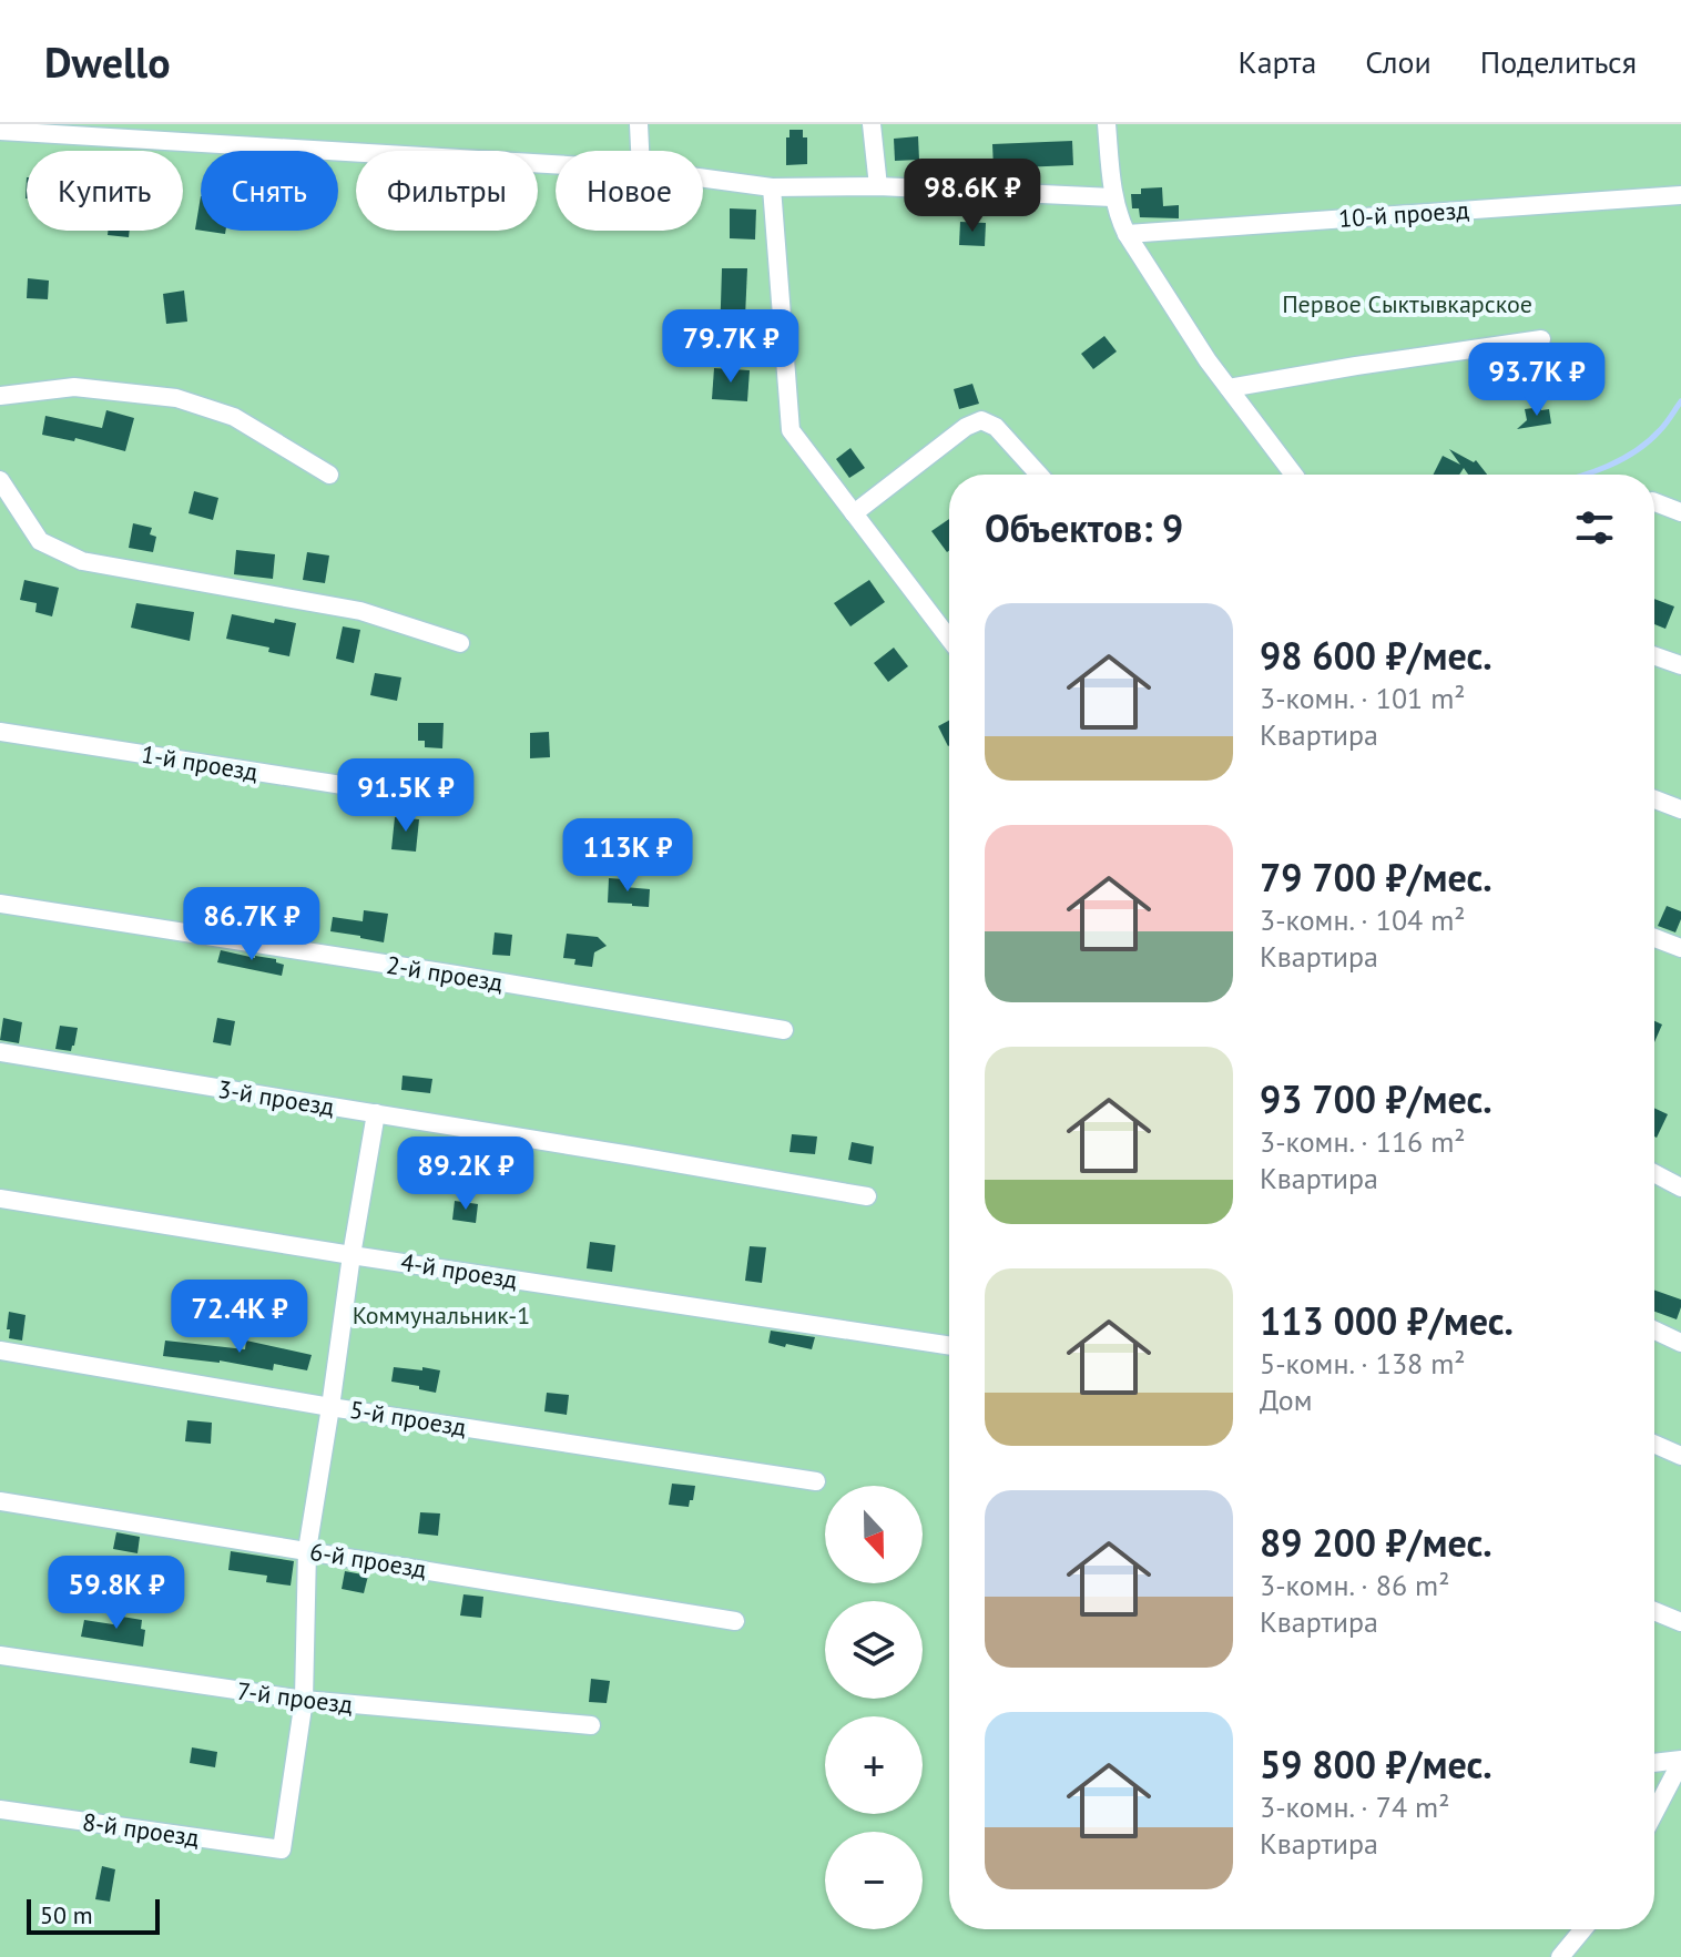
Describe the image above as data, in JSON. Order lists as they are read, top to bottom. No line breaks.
{"streets":{"street":["10-й проезд","1-й проезд","2-й проезд","3-й проезд","4-й проезд","5-й проезд","6-й проезд","7-й проезд","8-й проезд"]},"crossings":[["7-й проезд","8-й проезд"]],"parks":["Первое Сыктывкарское","Коммунальник-1"],"scale_bar":"50 m","north":"bottom","page":{"header":"Dwello","nav":["Карта","Слои","Поделиться"],"chip":["Купить","Снять","Фильтры","Новое"],"price":["98.6K ₽","79.7K ₽","93.7K ₽","91.5K ₽","113K ₽","86.7K ₽","89.2K ₽","72.4K ₽","59.8K ₽"],"heading":"Объектов: 9","list":[{"name":"98 600 ₽/мес.","note":"3-комн. · 101 m² · Квартира"},{"name":"79 700 ₽/мес.","note":"3-комн. · 104 m² · Квартира"},{"name":"93 700 ₽/мес.","note":"3-комн. · 116 m² · Квартира"},{"name":"113 000 ₽/мес.","note":"5-комн. · 138 m² · Дом"},{"name":"89 200 ₽/мес.","note":"3-комн. · 86 m² · Квартира"},{"name":"59 800 ₽/мес.","note":"3-комн. · 74 m² · Квартира"}],"map_buttons":["+","−"],"scale":"50 m"}}
